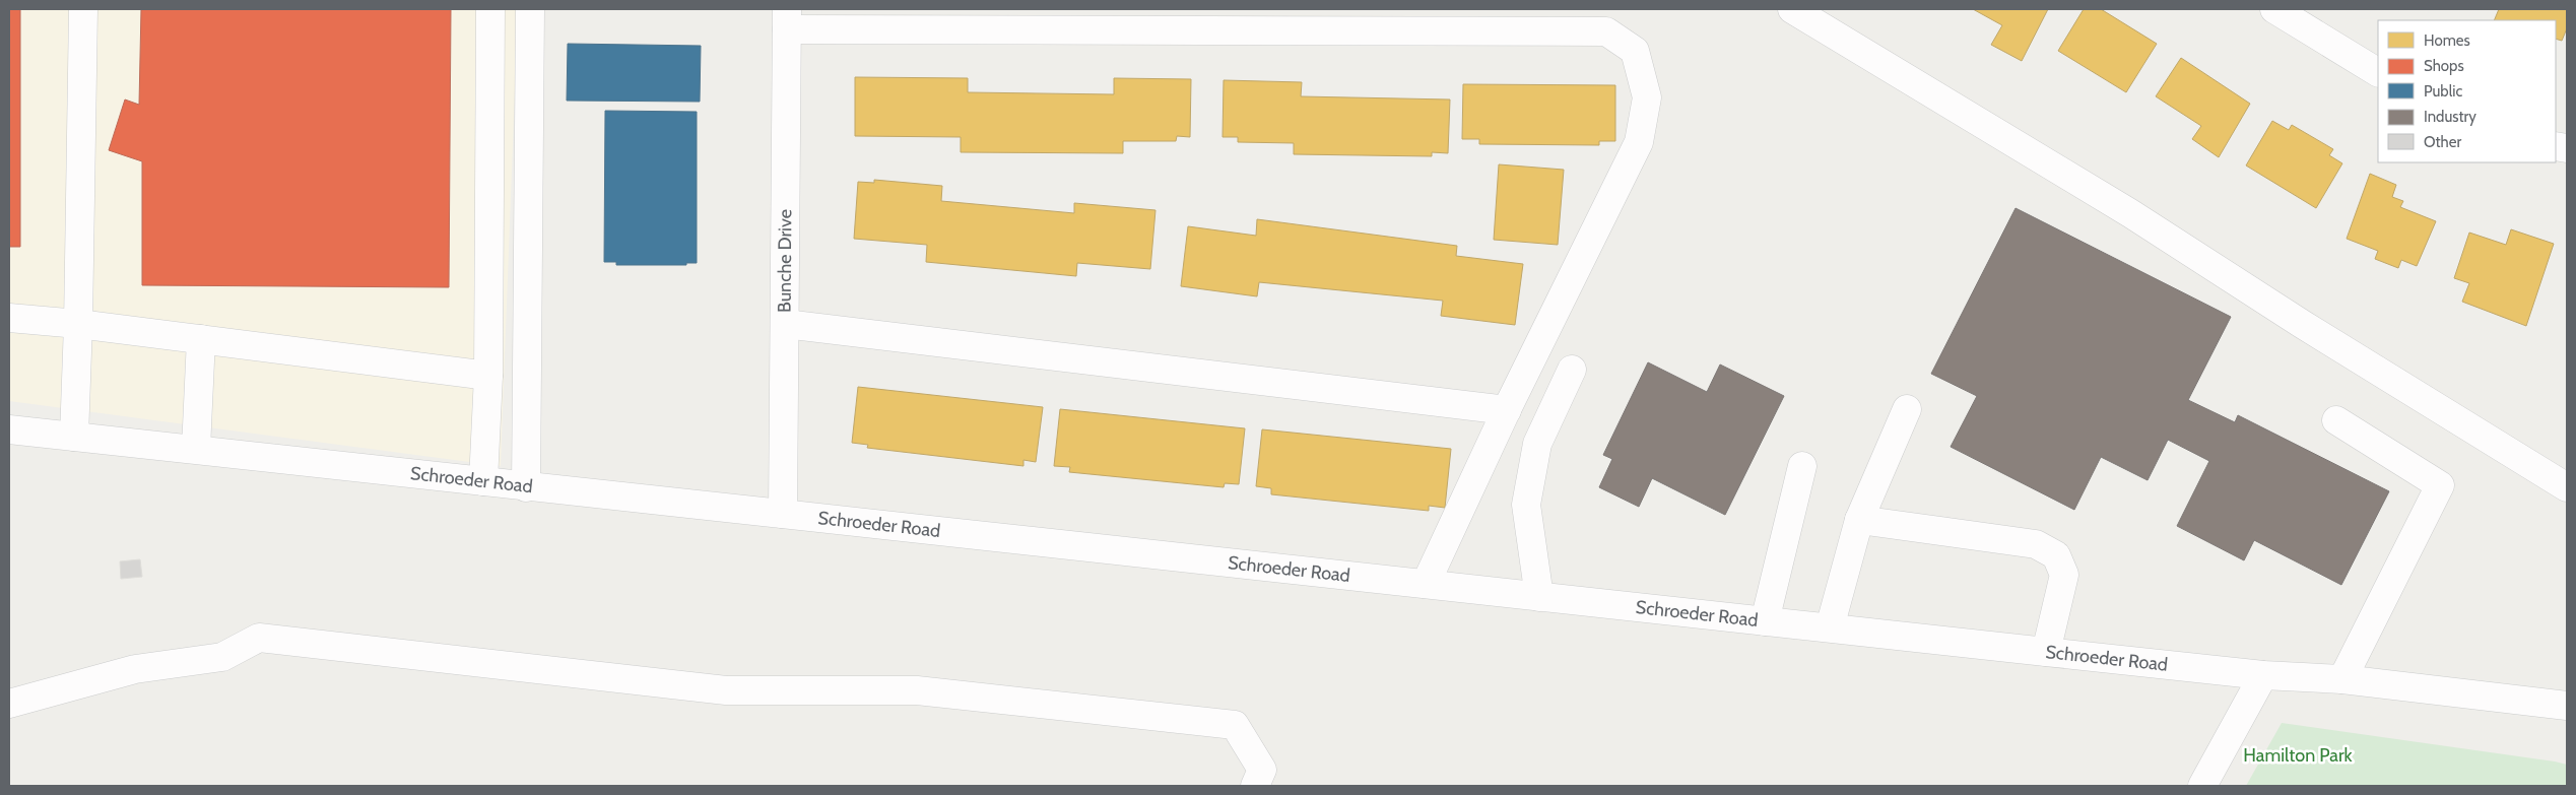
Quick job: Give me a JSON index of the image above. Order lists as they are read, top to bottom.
{
  "streets": {
    "street": ["Bunche Drive", "Schroeder Road"]
  },
  "crossings": [
    ["Bunche Drive", "Schroeder Road"]
  ],
  "parks": ["Hamilton Park"],
  "legend": [
    "Homes",
    "Shops",
    "Public",
    "Industry",
    "Other"
  ]
}
